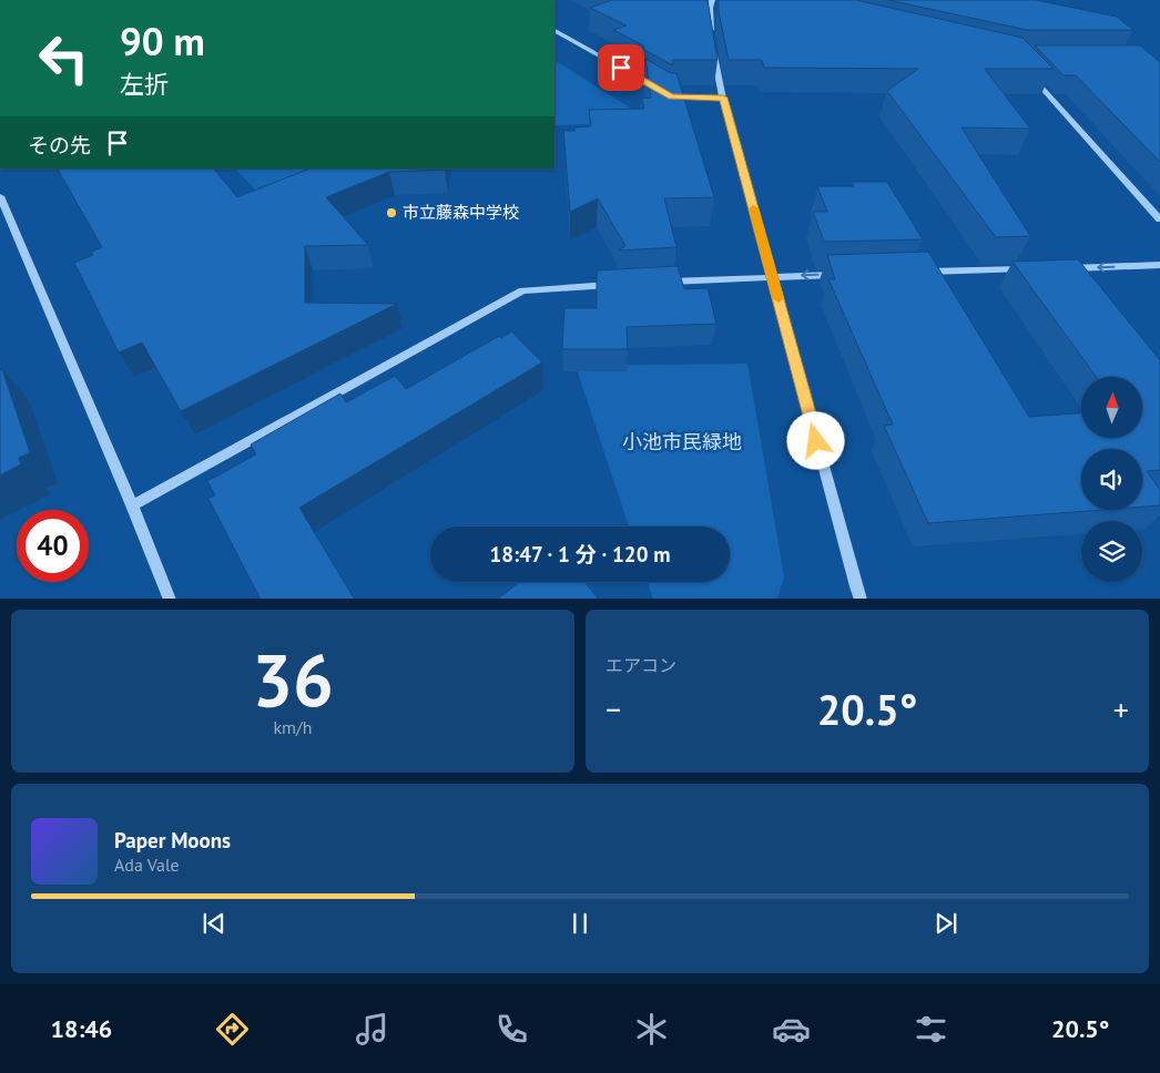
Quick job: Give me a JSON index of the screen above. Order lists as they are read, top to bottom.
{
  "parks": ["小池市民緑地"],
  "places": ["市立藤森中学校"],
  "north": "top",
  "page": {
    "turn": ["90 m", "左折"],
    "then": "その先",
    "limit": "40",
    "trip": "18:47 · 1 分 · 120 m",
    "tile": [
      ["36", "km/h"],
      "エアコン"
    ],
    "heat": ["−", "20.5°", "+"],
    "song": ["Paper Moons", "Ada Vale"],
    "tabs": ["18:46", "20.5°"]
  }
}
